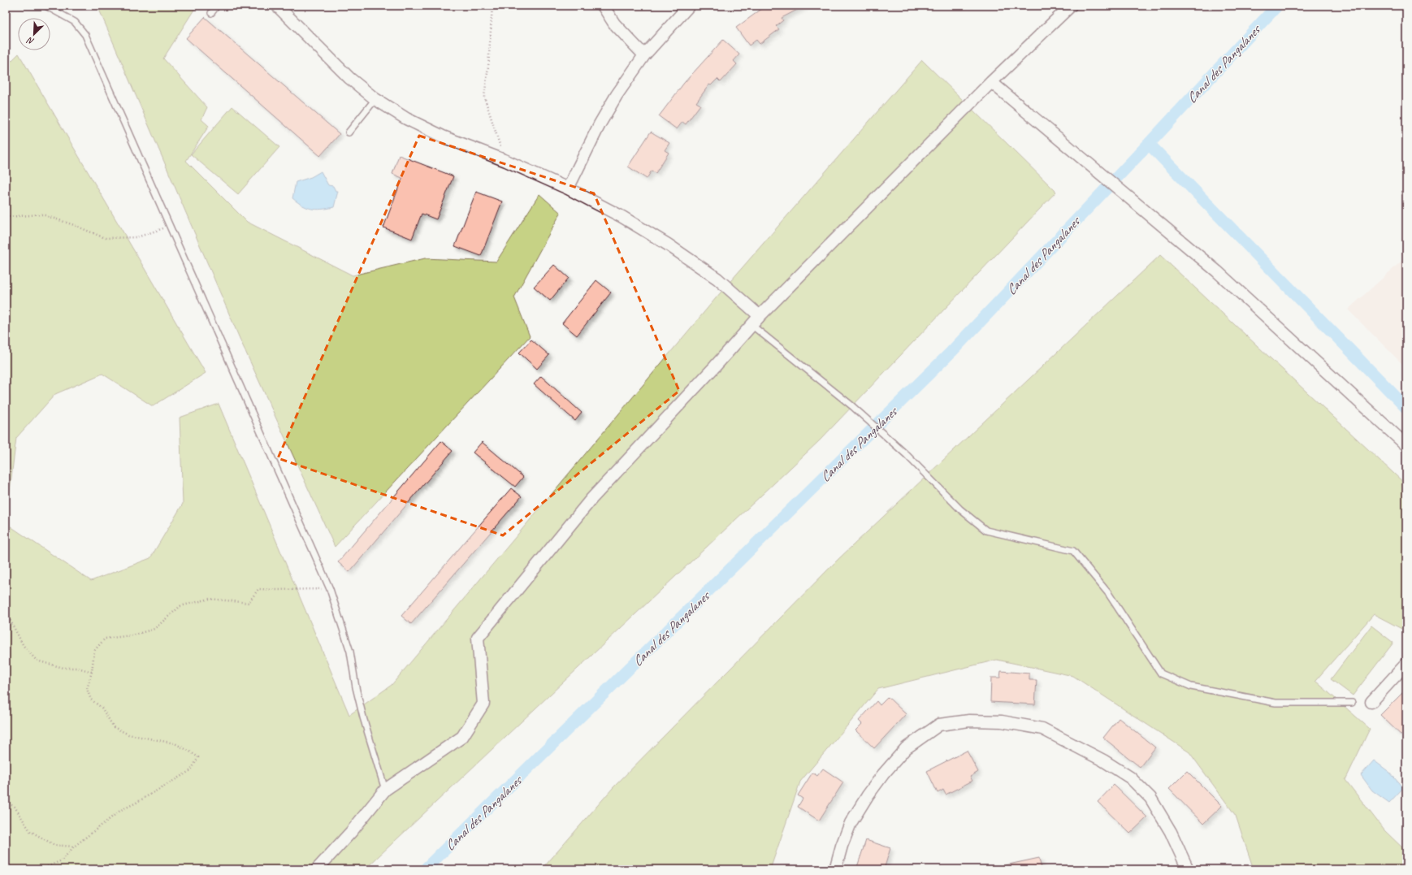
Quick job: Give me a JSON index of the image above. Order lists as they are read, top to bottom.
{
  "water": ["Canal des Pangalanes"],
  "north": "bottom left"
}
